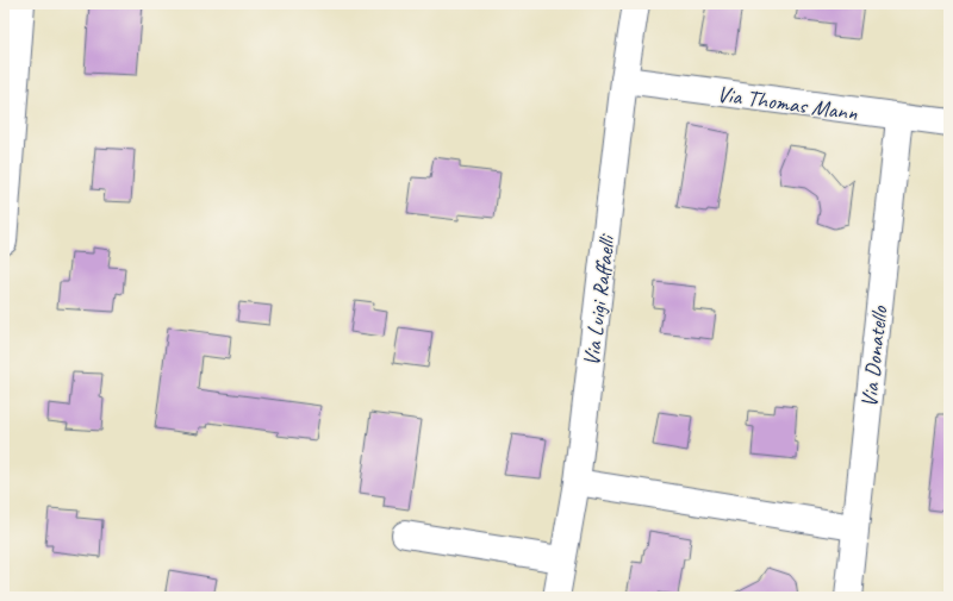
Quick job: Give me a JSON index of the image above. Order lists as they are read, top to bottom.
{
  "streets": {
    "street": ["Via Thomas Mann", "Via Luigi Raffaelli", "Via Donatello"]
  },
  "crossings": [
    ["Via Thomas Mann", "Via Luigi Raffaelli"],
    ["Via Thomas Mann", "Via Donatello"]
  ]
}
